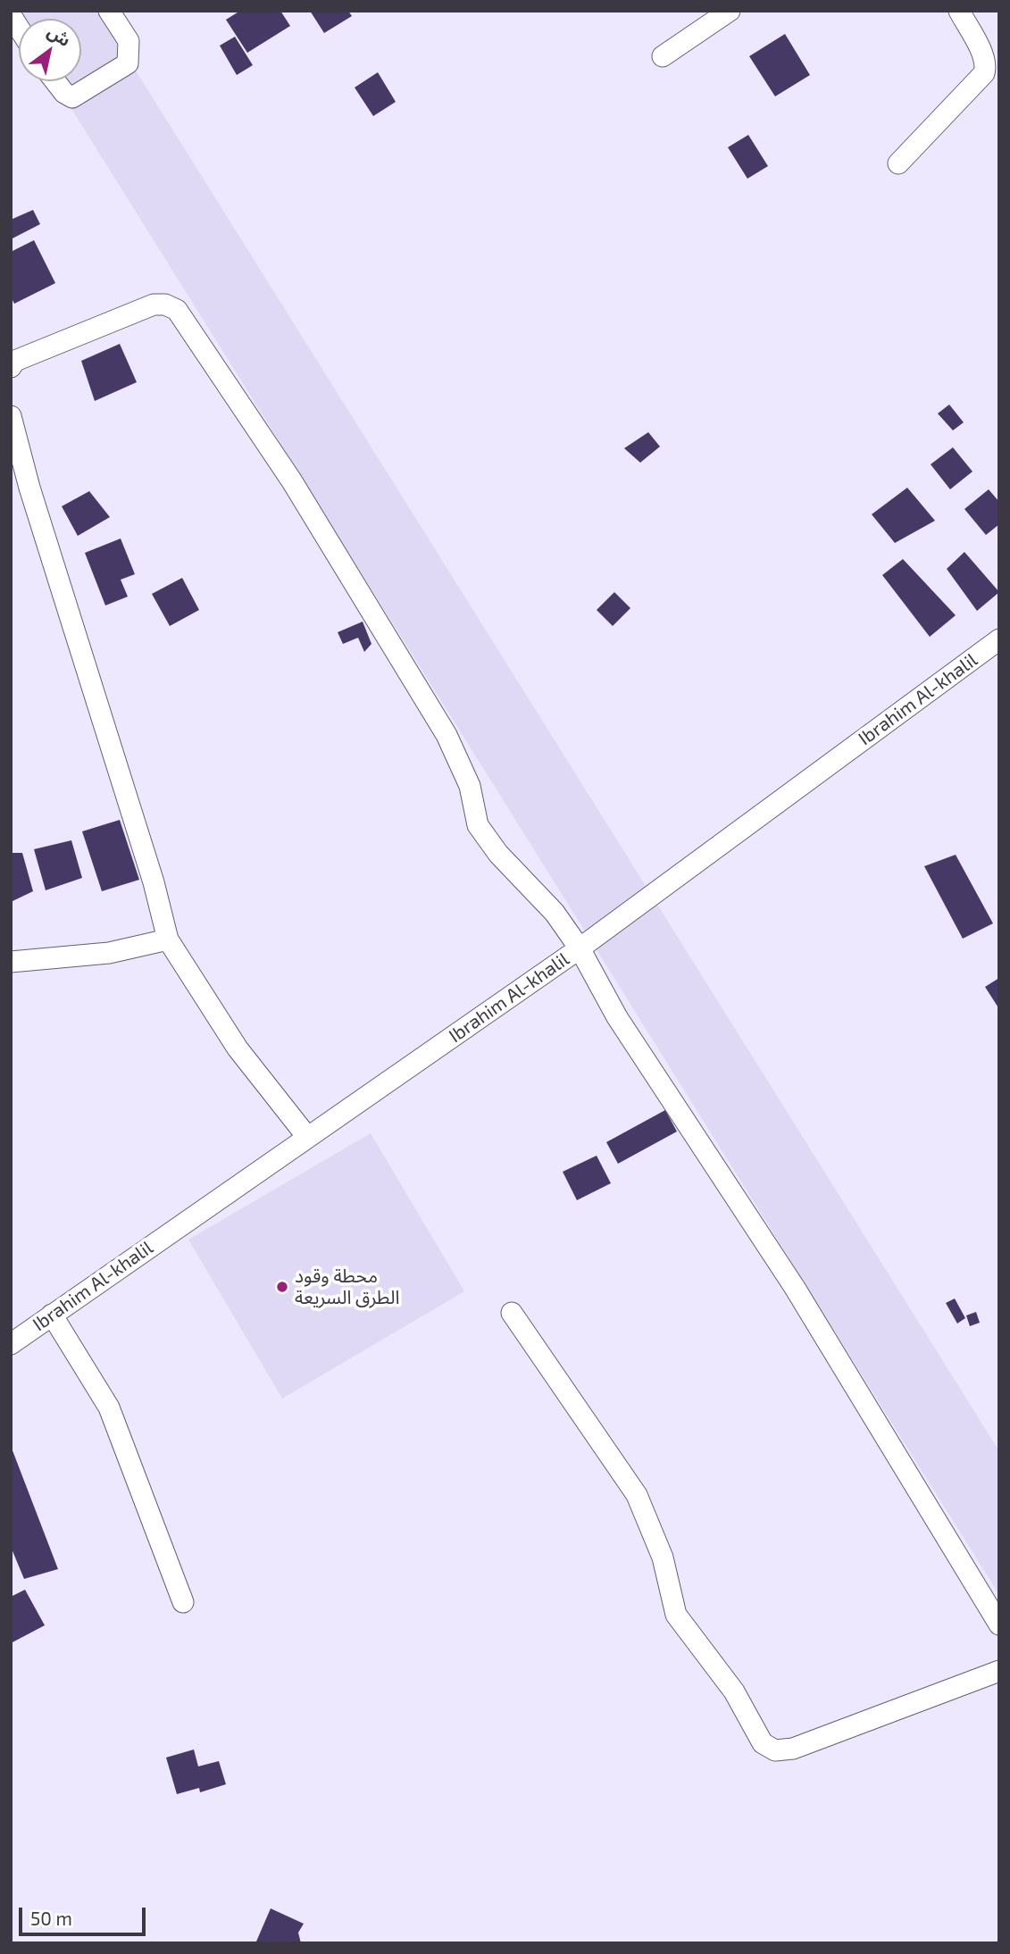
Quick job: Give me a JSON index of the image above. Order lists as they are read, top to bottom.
{
  "streets": {
    "street": ["Ibrahim Al-khalil"]
  },
  "places": ["محطة وقود الطرق السريعة"],
  "scale_bar": "50 m",
  "north": "top right"
}
